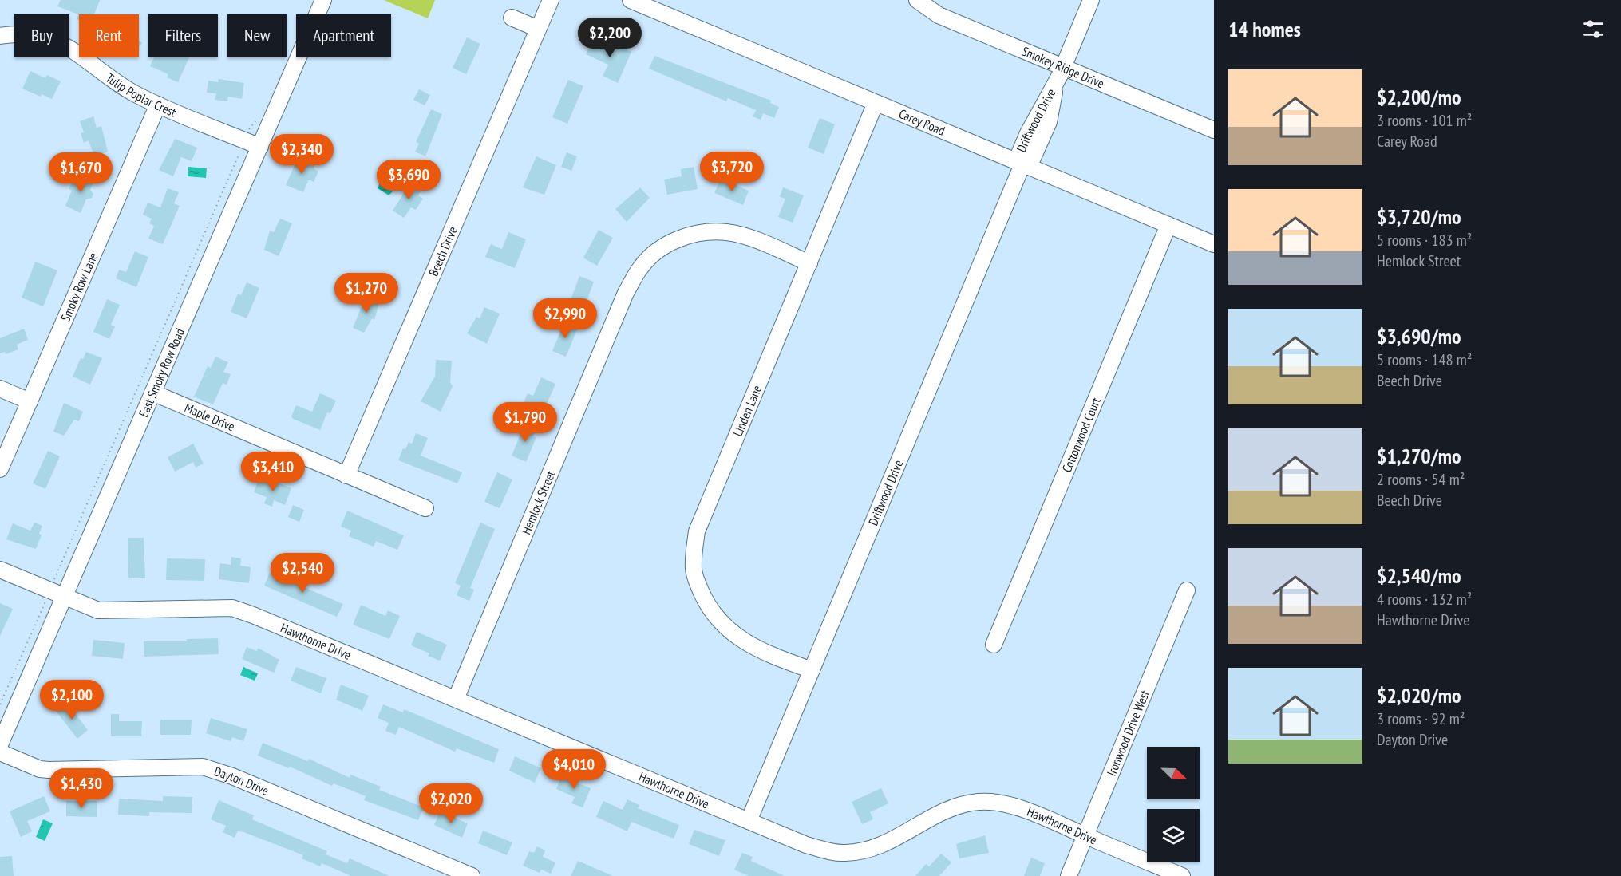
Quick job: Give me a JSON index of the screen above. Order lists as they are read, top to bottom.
{
  "streets": {
    "street": [
      "Smokey Ridge Drive",
      "Tulip Poplar Crest",
      "Driftwood Drive",
      "Carey Road",
      "Beech Drive",
      "Smoky Row Lane",
      "East Smoky Row Road",
      "Linden Lane",
      "Maple Drive",
      "Cottonwood Court",
      "Hemlock Street",
      "Hawthorne Drive",
      "Ironwood Drive West",
      "Dayton Drive"
    ]
  },
  "crossings": [
    ["Smokey Ridge Drive", "Driftwood Drive"],
    ["Tulip Poplar Crest", "Smoky Row Lane"],
    ["Tulip Poplar Crest", "East Smoky Row Road"],
    ["Driftwood Drive", "Carey Road"],
    ["Driftwood Drive", "Linden Lane"],
    ["Driftwood Drive", "Hawthorne Drive"],
    ["Carey Road", "Linden Lane"],
    ["Carey Road", "Cottonwood Court"],
    ["Beech Drive", "Maple Drive"],
    ["East Smoky Row Road", "Maple Drive"],
    ["East Smoky Row Road", "Hawthorne Drive"],
    ["Linden Lane", "Hemlock Street"],
    ["Hemlock Street", "Hawthorne Drive"],
    ["Hawthorne Drive", "Ironwood Drive West"]
  ],
  "north": "bottom right",
  "page": {
    "heading": "14 homes",
    "chip": [
      "Buy",
      "Rent",
      "Filters",
      "New",
      "Apartment"
    ],
    "price": [
      "$2,200",
      "$2,340",
      "$3,720",
      "$1,670",
      "$3,690",
      "$1,270",
      "$2,990",
      "$1,790",
      "$3,410",
      "$2,540",
      "$2,100",
      "$4,010",
      "$1,430",
      "$2,020"
    ],
    "list": [
      {
        "name": "$2,200/mo",
        "note": "3 rooms · 101 m² · Carey Road"
      },
      {
        "name": "$3,720/mo",
        "note": "5 rooms · 183 m² · Hemlock Street"
      },
      {
        "name": "$3,690/mo",
        "note": "5 rooms · 148 m² · Beech Drive"
      },
      {
        "name": "$1,270/mo",
        "note": "2 rooms · 54 m² · Beech Drive"
      },
      {
        "name": "$2,540/mo",
        "note": "4 rooms · 132 m² · Hawthorne Drive"
      },
      {
        "name": "$2,020/mo",
        "note": "3 rooms · 92 m² · Dayton Drive"
      }
    ]
  }
}
